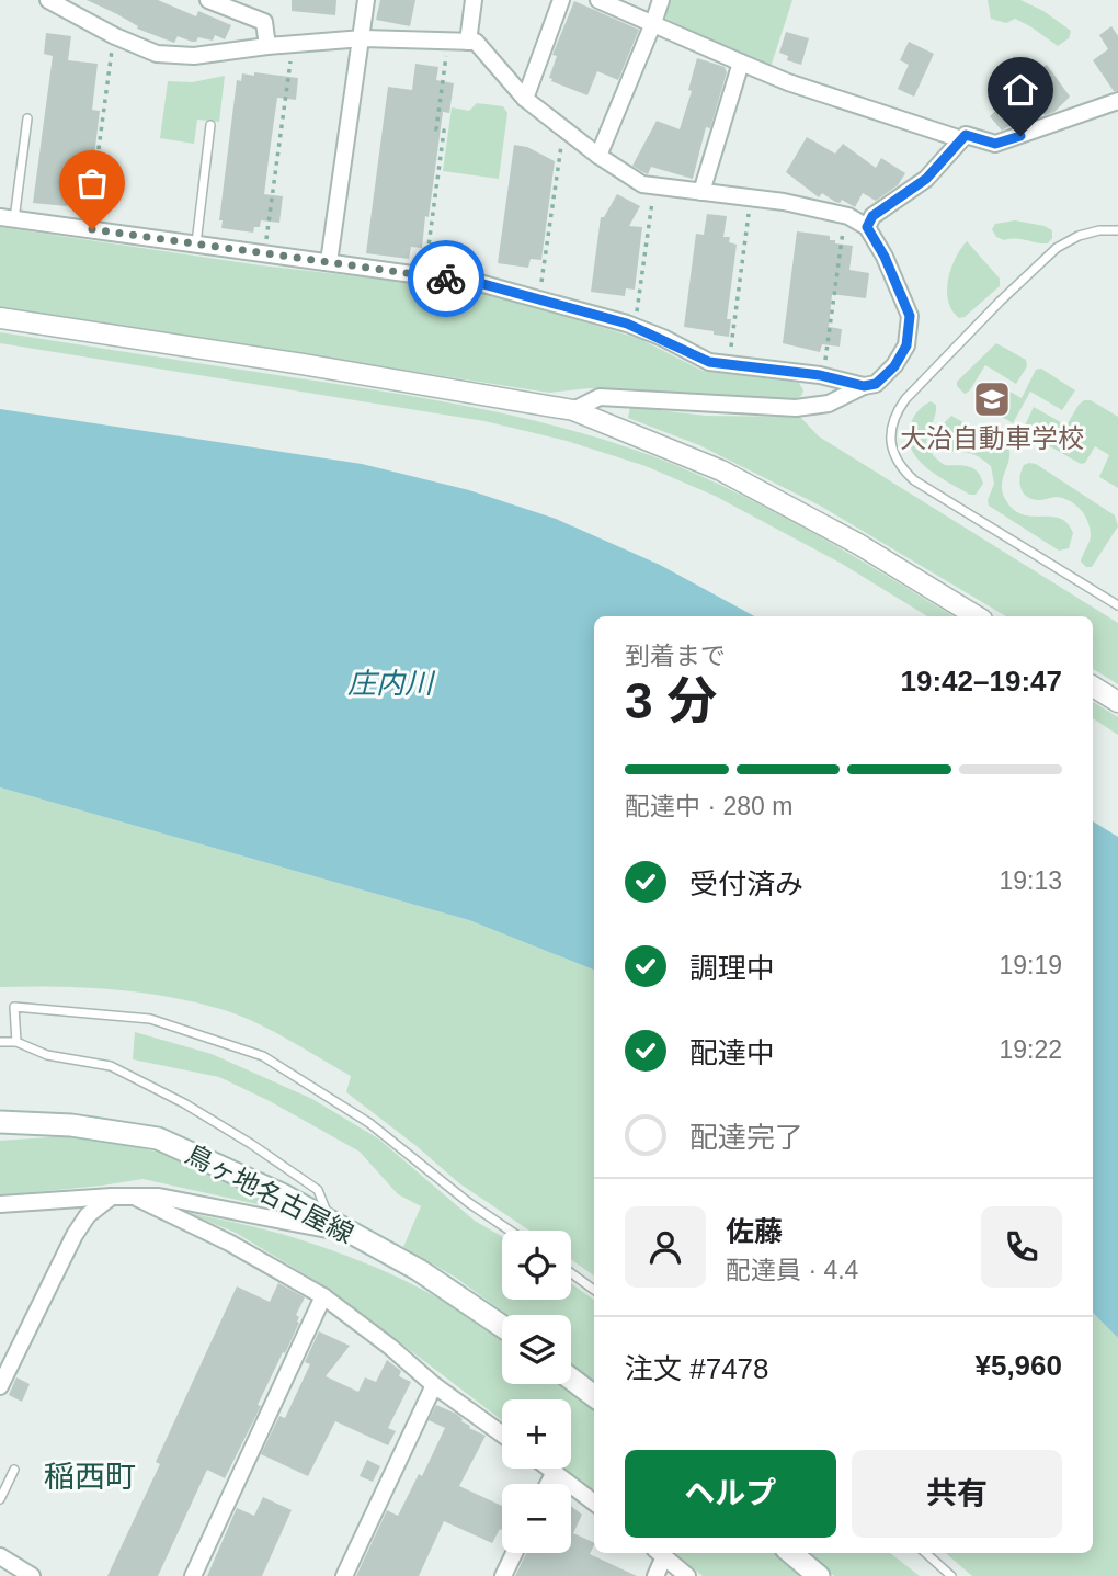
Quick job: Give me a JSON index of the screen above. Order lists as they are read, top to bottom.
{
  "streets": {
    "main road": ["鳥ヶ地名古屋線"]
  },
  "districts": ["稲西町"],
  "water": ["庄内川"],
  "places": {
    "school or university": ["大治自動車学校"]
  },
  "page": {
    "heading": ["3 分", "到着まで", "19:42–19:47"],
    "panel": [
      "佐藤",
      "配達員 · 4.4",
      "注文 #7478",
      "¥5,960"
    ],
    "bar": "配達中 · 280 m",
    "list": [
      ["受付済み", "19:13"],
      ["調理中", "19:19"],
      ["配達中", "19:22"],
      "配達完了"
    ],
    "map_buttons": ["+", "−"],
    "buttons": ["ヘルプ", "共有"]
  }
}
